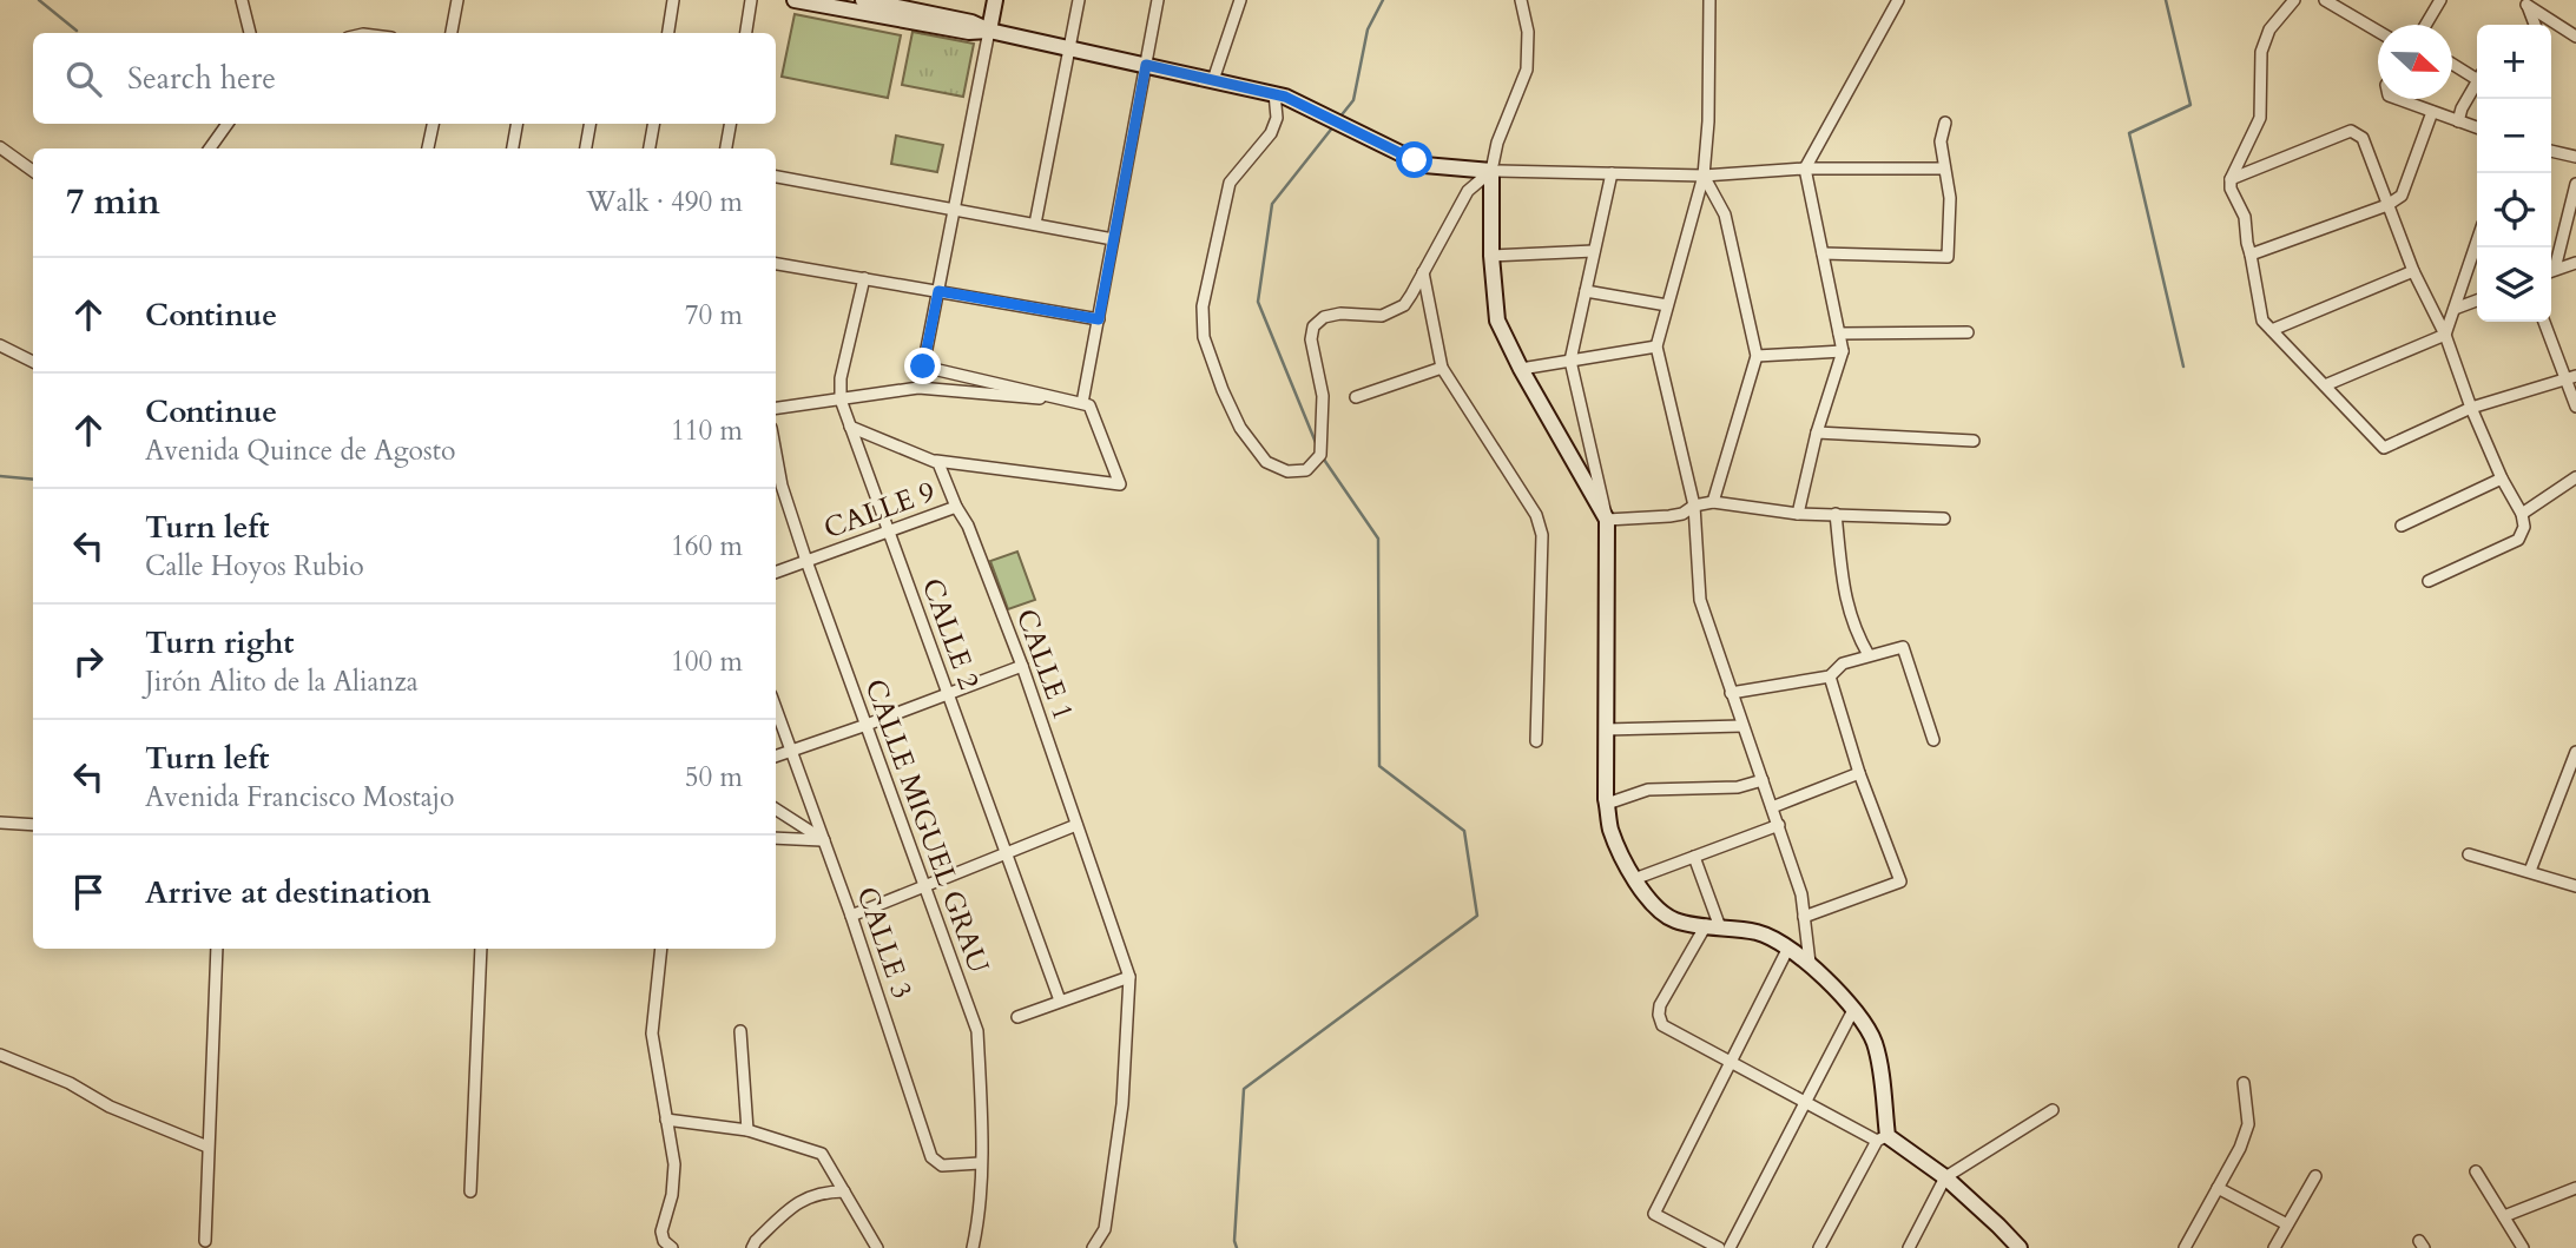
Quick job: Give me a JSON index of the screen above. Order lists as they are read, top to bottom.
{
  "streets": {
    "street": [
      "CALLE 9",
      "CALLE 2",
      "CALLE 1",
      "CALLE MIGUEL GRAU",
      "CALLE 3"
    ]
  },
  "crossings": [
    ["CALLE 9", "CALLE 2"],
    ["CALLE 9", "CALLE 1"],
    ["CALLE 9", "CALLE MIGUEL GRAU"],
    ["CALLE MIGUEL GRAU", "CALLE 3"]
  ],
  "north": "right",
  "page": {
    "map_buttons": ["+", "−"],
    "search": "Search here",
    "heading": ["7 min", "Walk · 490 m"],
    "list": [
      ["Continue", "70 m"],
      ["Continue", "Avenida Quince de Agosto", "110 m"],
      ["Turn left", "Calle Hoyos Rubio", "160 m"],
      ["Turn right", "Jirón Alito de la Alianza", "100 m"],
      ["Turn left", "Avenida Francisco Mostajo", "50 m"],
      "Arrive at destination"
    ]
  }
}
